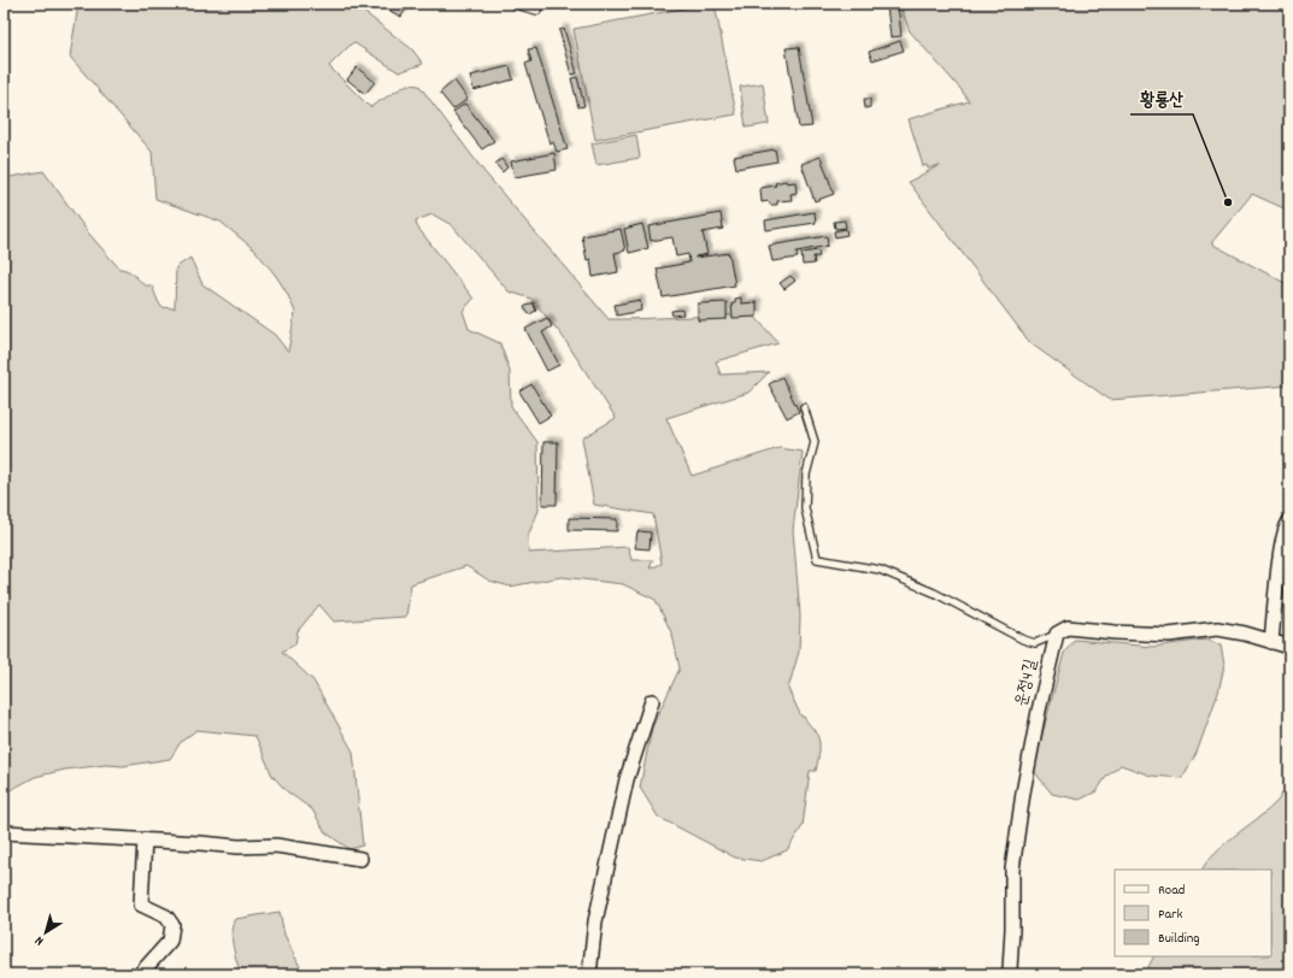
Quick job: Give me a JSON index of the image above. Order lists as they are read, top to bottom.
{
  "streets": {
    "street": ["운정4길"]
  },
  "places": ["황룡산"],
  "legend": ["Road", "Park", "Building"],
  "north": "bottom left"
}
